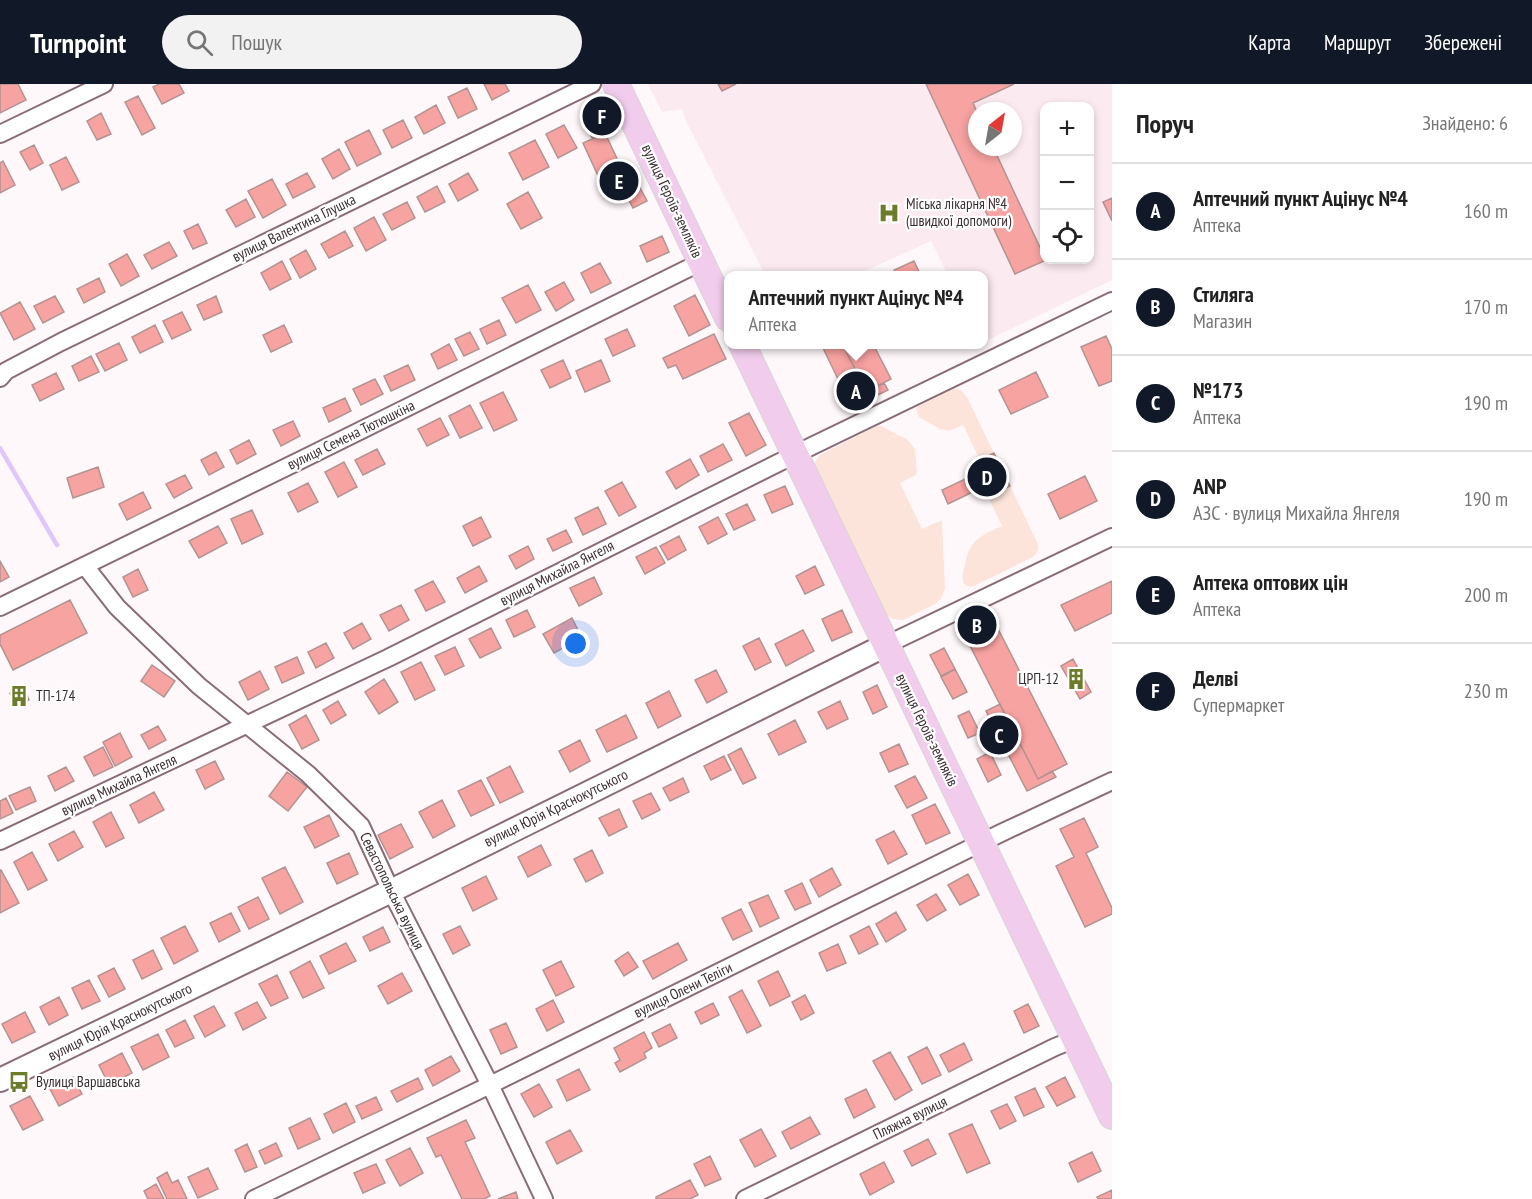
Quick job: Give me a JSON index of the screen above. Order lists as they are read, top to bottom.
{
  "streets": {
    "main road": ["вулиця Героїв-земляків"],
    "street": [
      "вулиця Валентина Глушка",
      "вулиця Семена Тютюшкіна",
      "вулиця Михайла Янгеля",
      "вулиця Юрія Краснокутського",
      "Севастопольська вулиця",
      "вулиця Олени Теліги",
      "Пляжна вулиця"
    ]
  },
  "crossings": [
    ["вулиця Героїв-земляків", "вулиця Семена Тютюшкіна"],
    ["вулиця Героїв-земляків", "вулиця Михайла Янгеля"],
    ["вулиця Героїв-земляків", "вулиця Юрія Краснокутського"],
    ["вулиця Героїв-земляків", "вулиця Олени Теліги"],
    ["вулиця Героїв-земляків", "Пляжна вулиця"],
    ["вулиця Семена Тютюшкіна", "Севастопольська вулиця"],
    ["вулиця Михайла Янгеля", "Севастопольська вулиця"],
    ["вулиця Юрія Краснокутського", "Севастопольська вулиця"],
    ["Севастопольська вулиця", "вулиця Олени Теліги"]
  ],
  "places": {
    "hospital": ["Міська лікарня №4 (швидкої допомоги)"],
    "building": ["ЦРП-12", "ТП-174"],
    "bus stop": ["Вулиця Варшавська"]
  },
  "north": "top right",
  "page": {
    "header": "Turnpoint",
    "search": "Пошук",
    "nav": ["Карта", "Маршрут", "Збережені"],
    "heading": ["Поруч", "Знайдено: 6"],
    "pins": [
      "F",
      "E",
      "A",
      "D",
      "B",
      "C"
    ],
    "map_buttons": ["+", "−"],
    "list": [
      {
        "mark": "A",
        "name": "Аптечний пункт Ацінус №4",
        "note": "Аптека",
        "value": "160 m"
      },
      {
        "mark": "B",
        "name": "Стиляга",
        "note": "Магазин",
        "value": "170 m"
      },
      {
        "mark": "C",
        "name": "№173",
        "note": "Аптека",
        "value": "190 m"
      },
      {
        "mark": "D",
        "name": "ANP",
        "note": "АЗС · вулиця Михайла Янгеля",
        "value": "190 m"
      },
      {
        "mark": "E",
        "name": "Аптека оптових цін",
        "note": "Аптека",
        "value": "200 m"
      },
      {
        "mark": "F",
        "name": "Делві",
        "note": "Супермаркет",
        "value": "230 m"
      }
    ],
    "popup": ["Аптечний пункт Ацінус №4", "Аптека"]
  }
}
